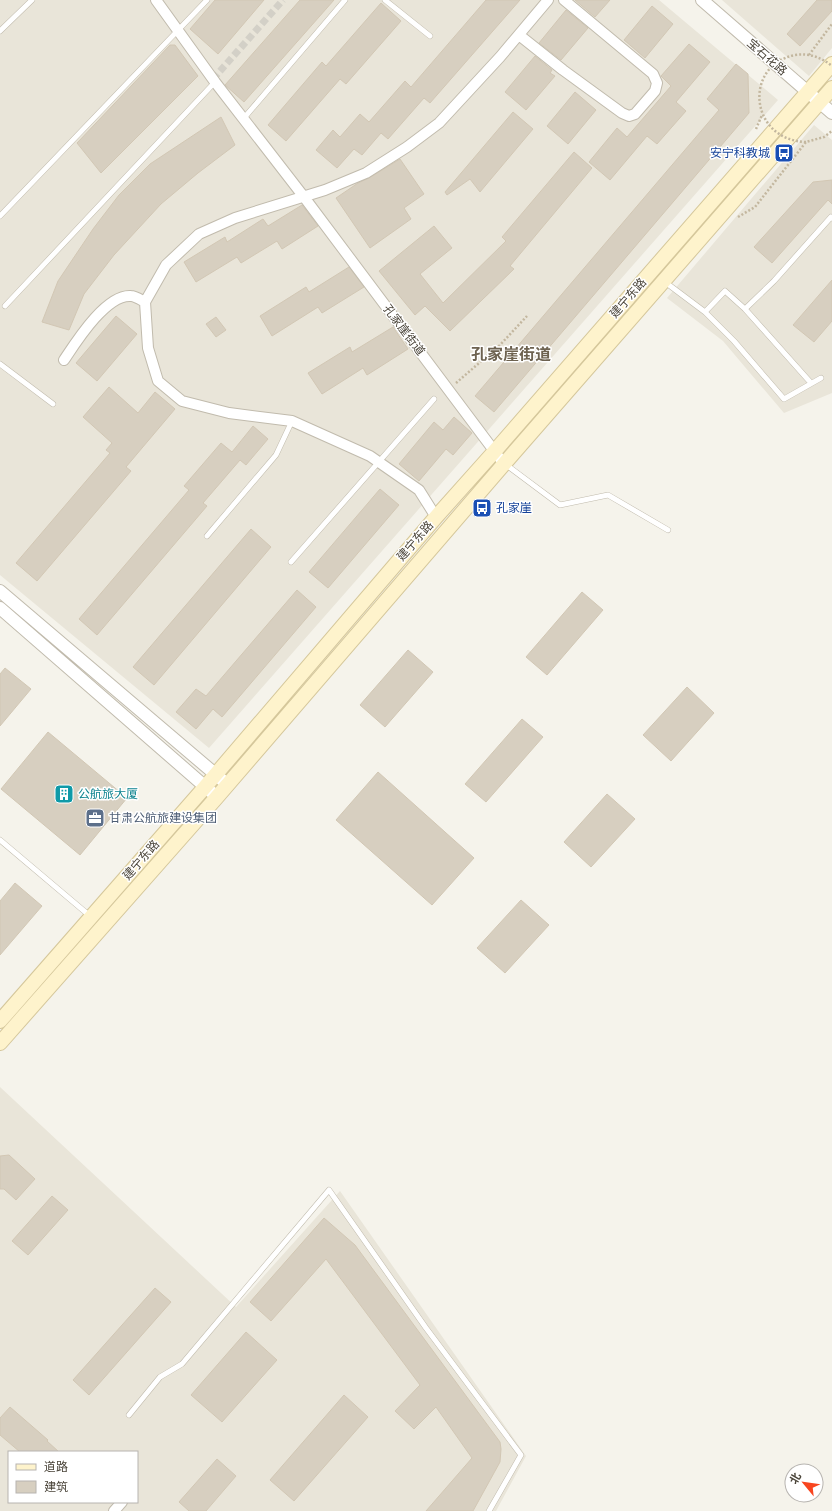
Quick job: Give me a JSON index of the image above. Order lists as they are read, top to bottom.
{
  "streets": {
    "main road": ["建宁东路"],
    "street": ["宝石花路", "孔家崖街道"]
  },
  "crossings": [
    ["宝石花路", "建宁东路"],
    ["建宁东路", "孔家崖街道"]
  ],
  "districts": ["孔家崖街道"],
  "places": {
    "bus stop": ["安宁科教城", "孔家崖"],
    "building": ["公航旅大厦"],
    "office": ["甘肃公航旅建设集团"]
  },
  "legend": ["道路", "建筑"],
  "north": "top left"
}
